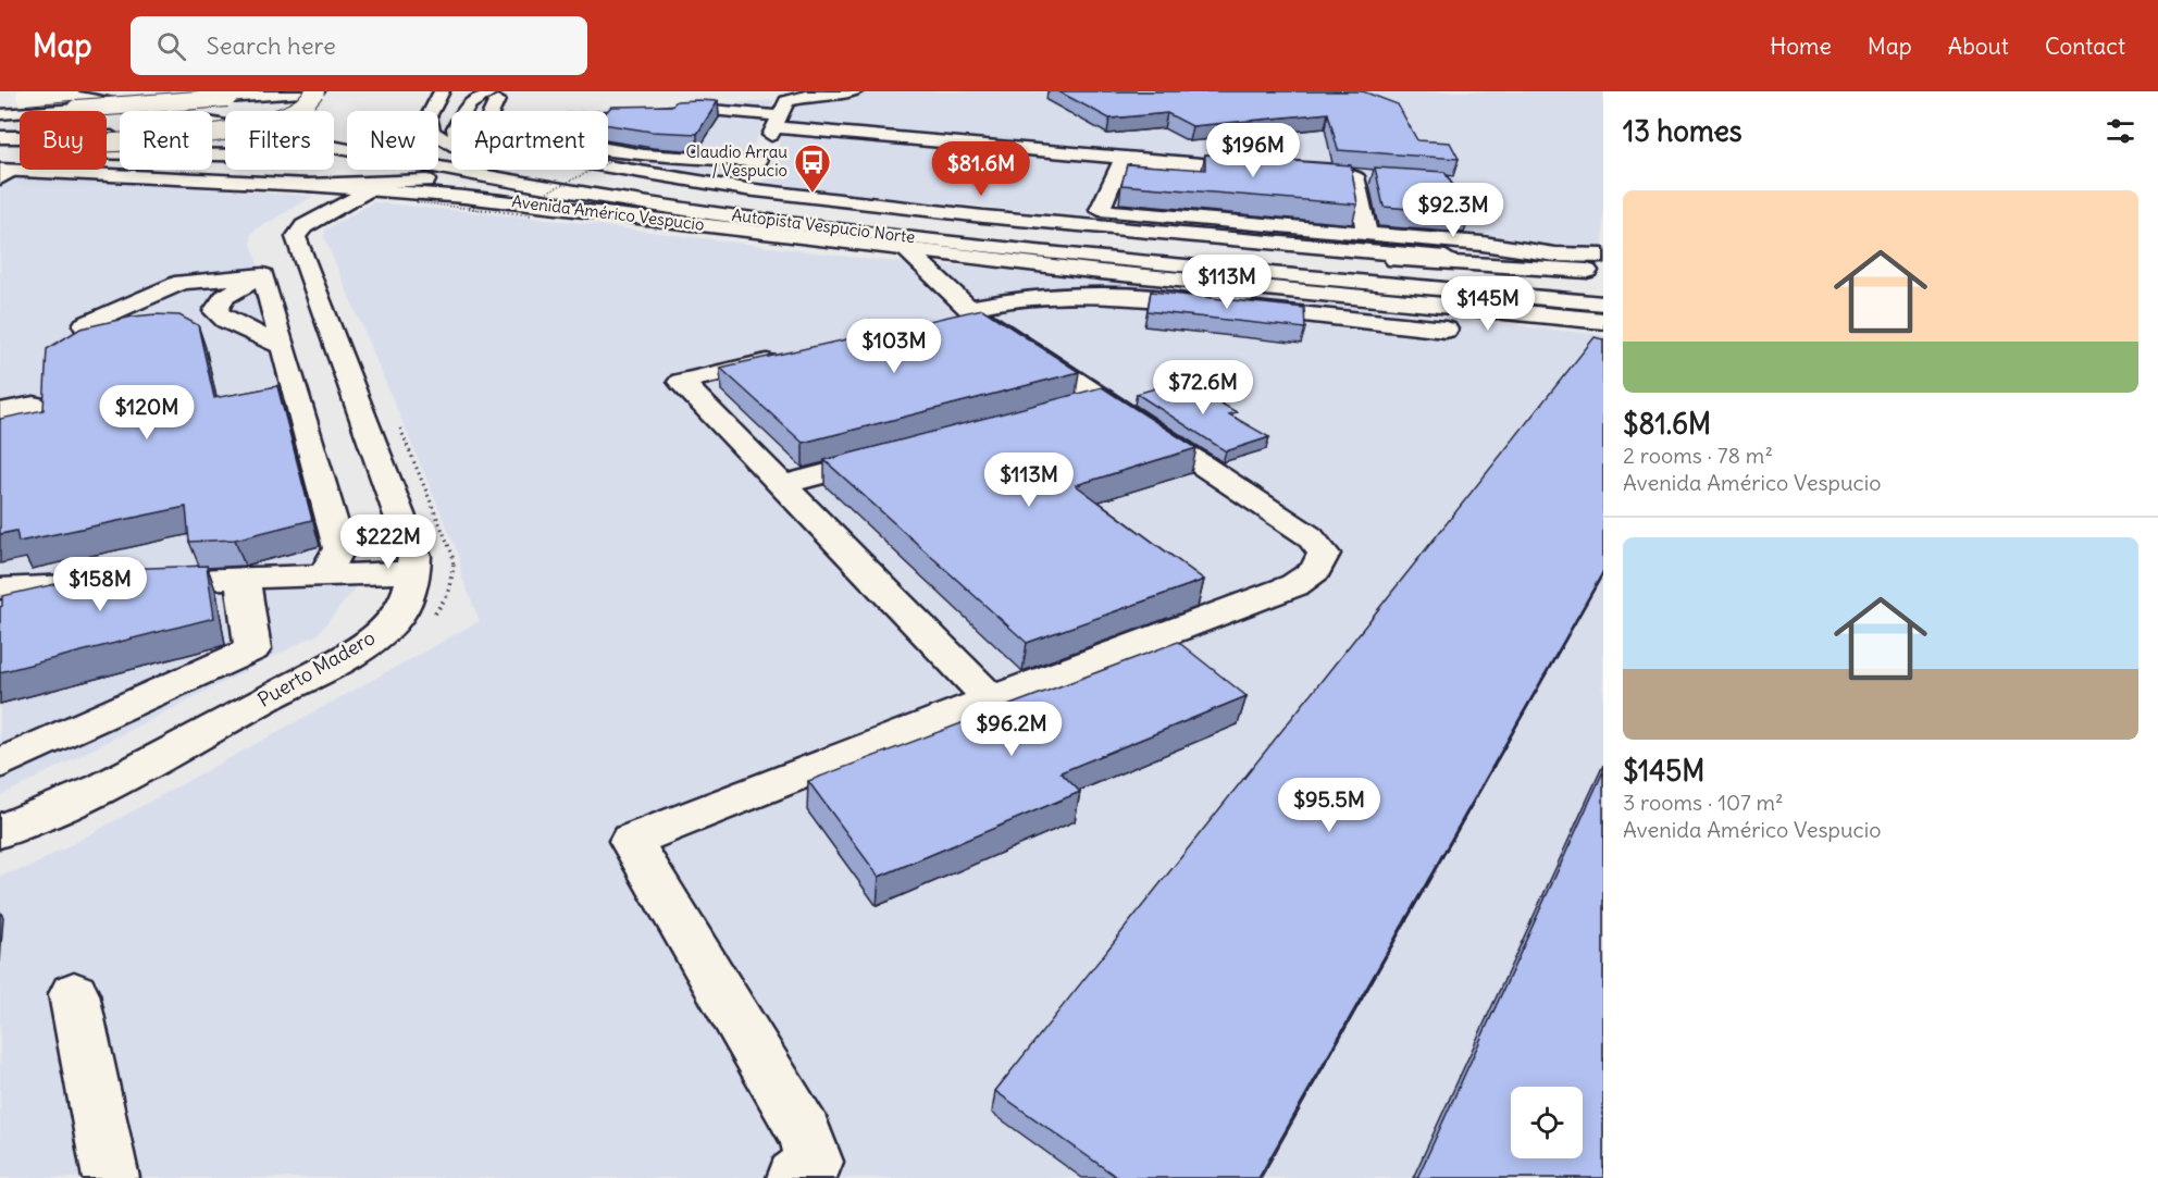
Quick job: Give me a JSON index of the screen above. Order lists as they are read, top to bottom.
{
  "streets": {
    "main road": ["Avenida Américo Vespucio", "Autopista Vespucio Norte", "Puerto Madero"]
  },
  "crossings": [
    ["Avenida Américo Vespucio", "Puerto Madero"]
  ],
  "places": {
    "bus stop": ["Claudio Arrau / Vespucio"]
  },
  "page": {
    "header": "Map",
    "search": "Search here",
    "nav": [
      "Home",
      "Map",
      "About",
      "Contact"
    ],
    "heading": "13 homes",
    "chip": [
      "Buy",
      "Rent",
      "Filters",
      "New",
      "Apartment"
    ],
    "price": [
      "$196M",
      "$81.6M",
      "$92.3M",
      "$113M",
      "$145M",
      "$103M",
      "$72.6M",
      "$120M",
      "$113M",
      "$222M",
      "$158M",
      "$96.2M",
      "$95.5M"
    ],
    "list": [
      {
        "name": "$81.6M",
        "note": "2 rooms · 78 m² · Avenida Américo Vespucio"
      },
      {
        "name": "$145M",
        "note": "3 rooms · 107 m² · Avenida Américo Vespucio"
      }
    ]
  }
}
